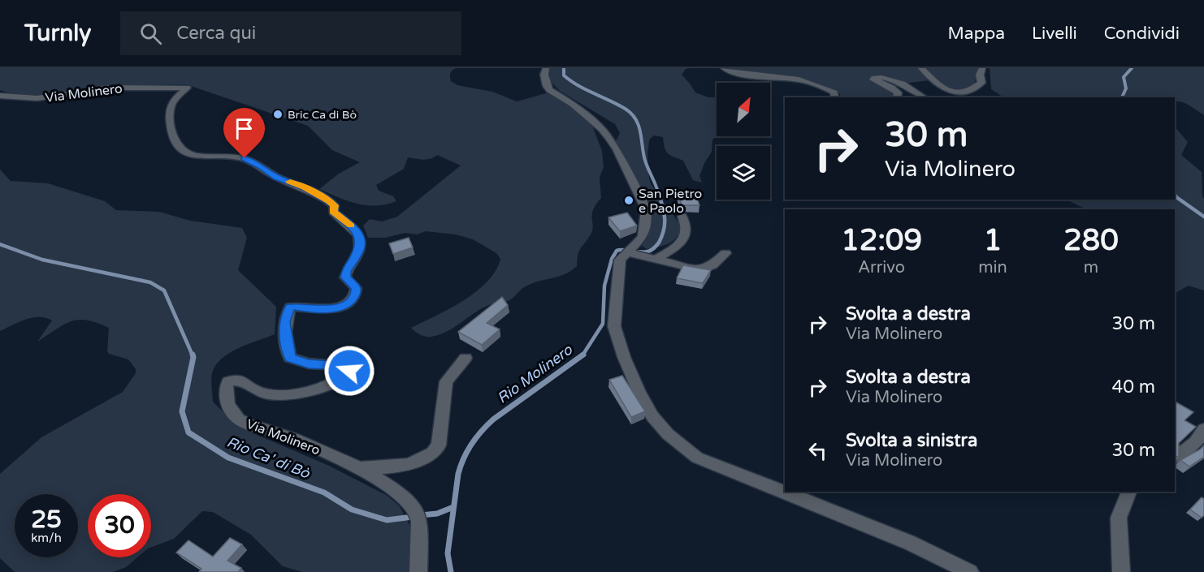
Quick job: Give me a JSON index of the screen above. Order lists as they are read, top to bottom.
{
  "streets": {
    "street": ["Via Molinero"]
  },
  "water": ["Rio Molinero", "Rio Ca' di Bò"],
  "places": ["Bric Ca di Bò", "San Pietro e Paolo"],
  "north": "top right",
  "page": {
    "header": "Turnly",
    "search": "Cerca qui",
    "nav": ["Mappa", "Livelli", "Condividi"],
    "turn": ["30 m", "Via Molinero"],
    "eta": [
      "12:09",
      "Arrivo",
      "1",
      "min",
      "280",
      "m"
    ],
    "list": [
      {
        "name": "Svolta a destra",
        "note": "Via Molinero",
        "value": "30 m"
      },
      {
        "name": "Svolta a destra",
        "note": "Via Molinero",
        "value": "40 m"
      },
      {
        "name": "Svolta a sinistra",
        "note": "Via Molinero",
        "value": "30 m"
      }
    ],
    "speed": "25 km/h",
    "limit": "30"
  }
}
